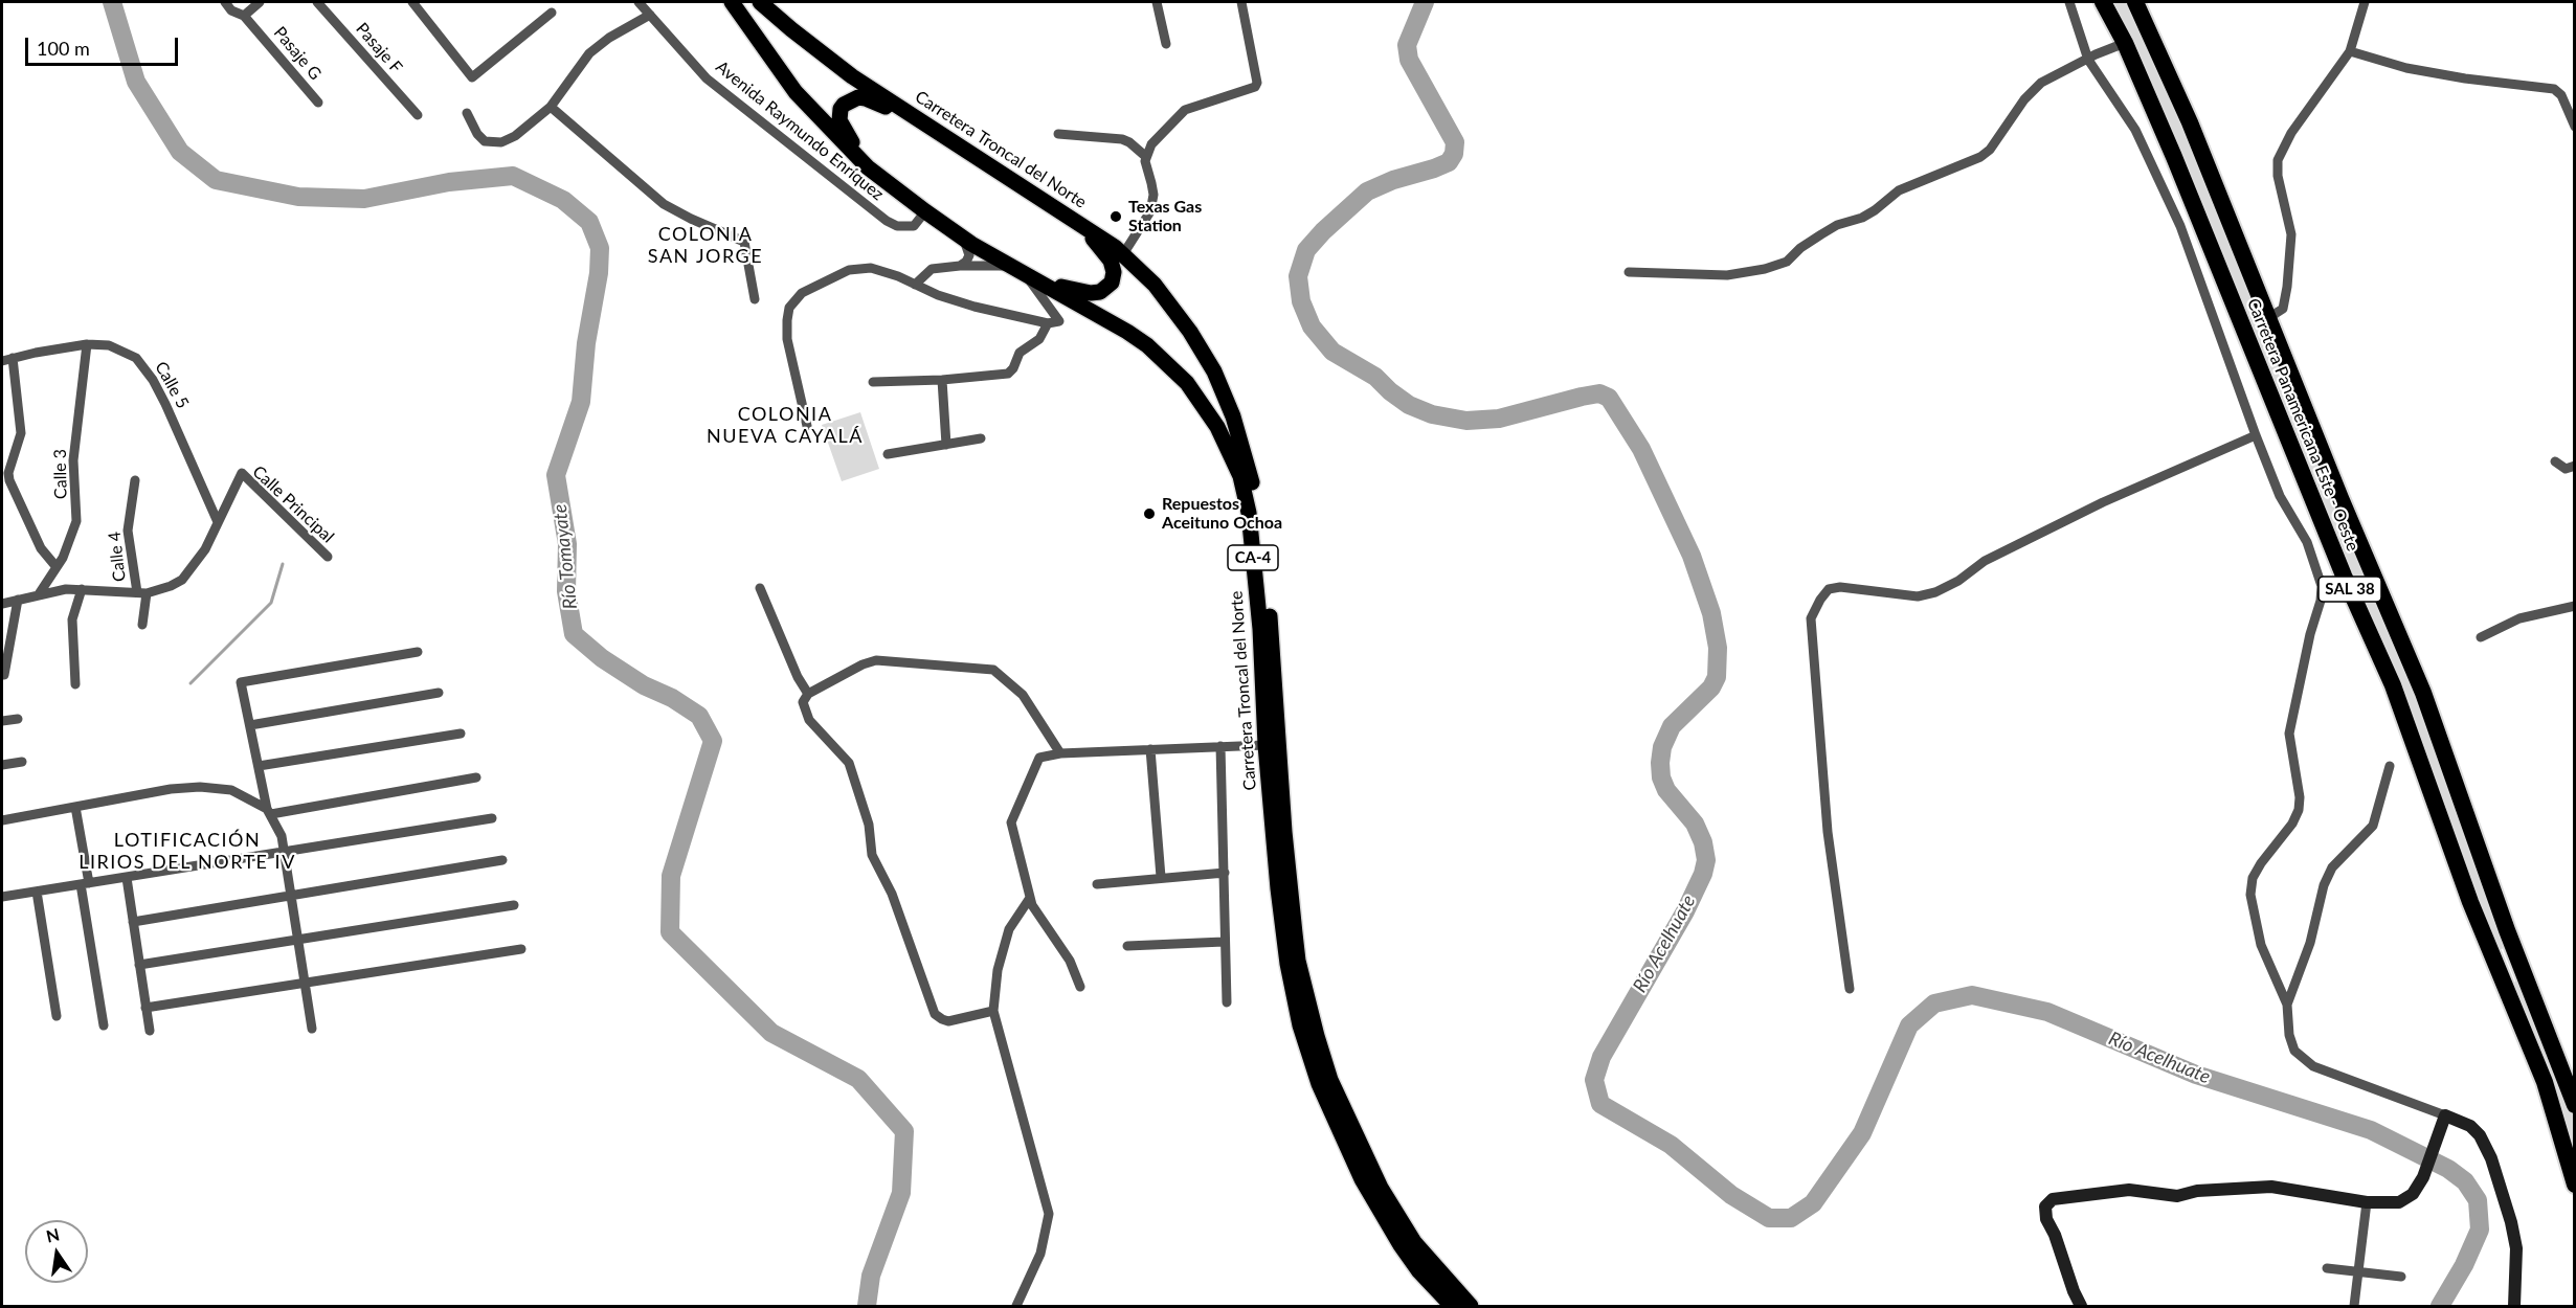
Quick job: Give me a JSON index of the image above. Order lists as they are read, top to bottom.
{
  "streets": {
    "highway": ["Carretera Panamericana Este - Oeste", "SAL 38"],
    "main road": ["Carretera Troncal del Norte", "CA-4"],
    "street": [
      "Pasaje F",
      "Pasaje G",
      "Avenida Raymundo Enríquez",
      "Calle 5",
      "Calle 3",
      "Calle Principal",
      "Calle 4"
    ]
  },
  "crossings": [
    ["Avenida Raymundo Enríquez", "Carretera Troncal del Norte"],
    ["Calle 5", "Calle 3"],
    ["Calle 5", "Calle Principal"],
    ["Calle 3", "Calle Principal"],
    ["Calle Principal", "Calle 4"]
  ],
  "districts": ["COLONIA SAN JORGE", "COLONIA NUEVA CAYALÁ", "LOTIFICACIÓN LIRIOS DEL NORTE IV"],
  "water": ["Río Tomayate", "Río Acelhuate"],
  "places": ["Texas Gas Station", "Repuestos Aceituno Ochoa"],
  "scale_bar": "100 m",
  "north": "top"
}
